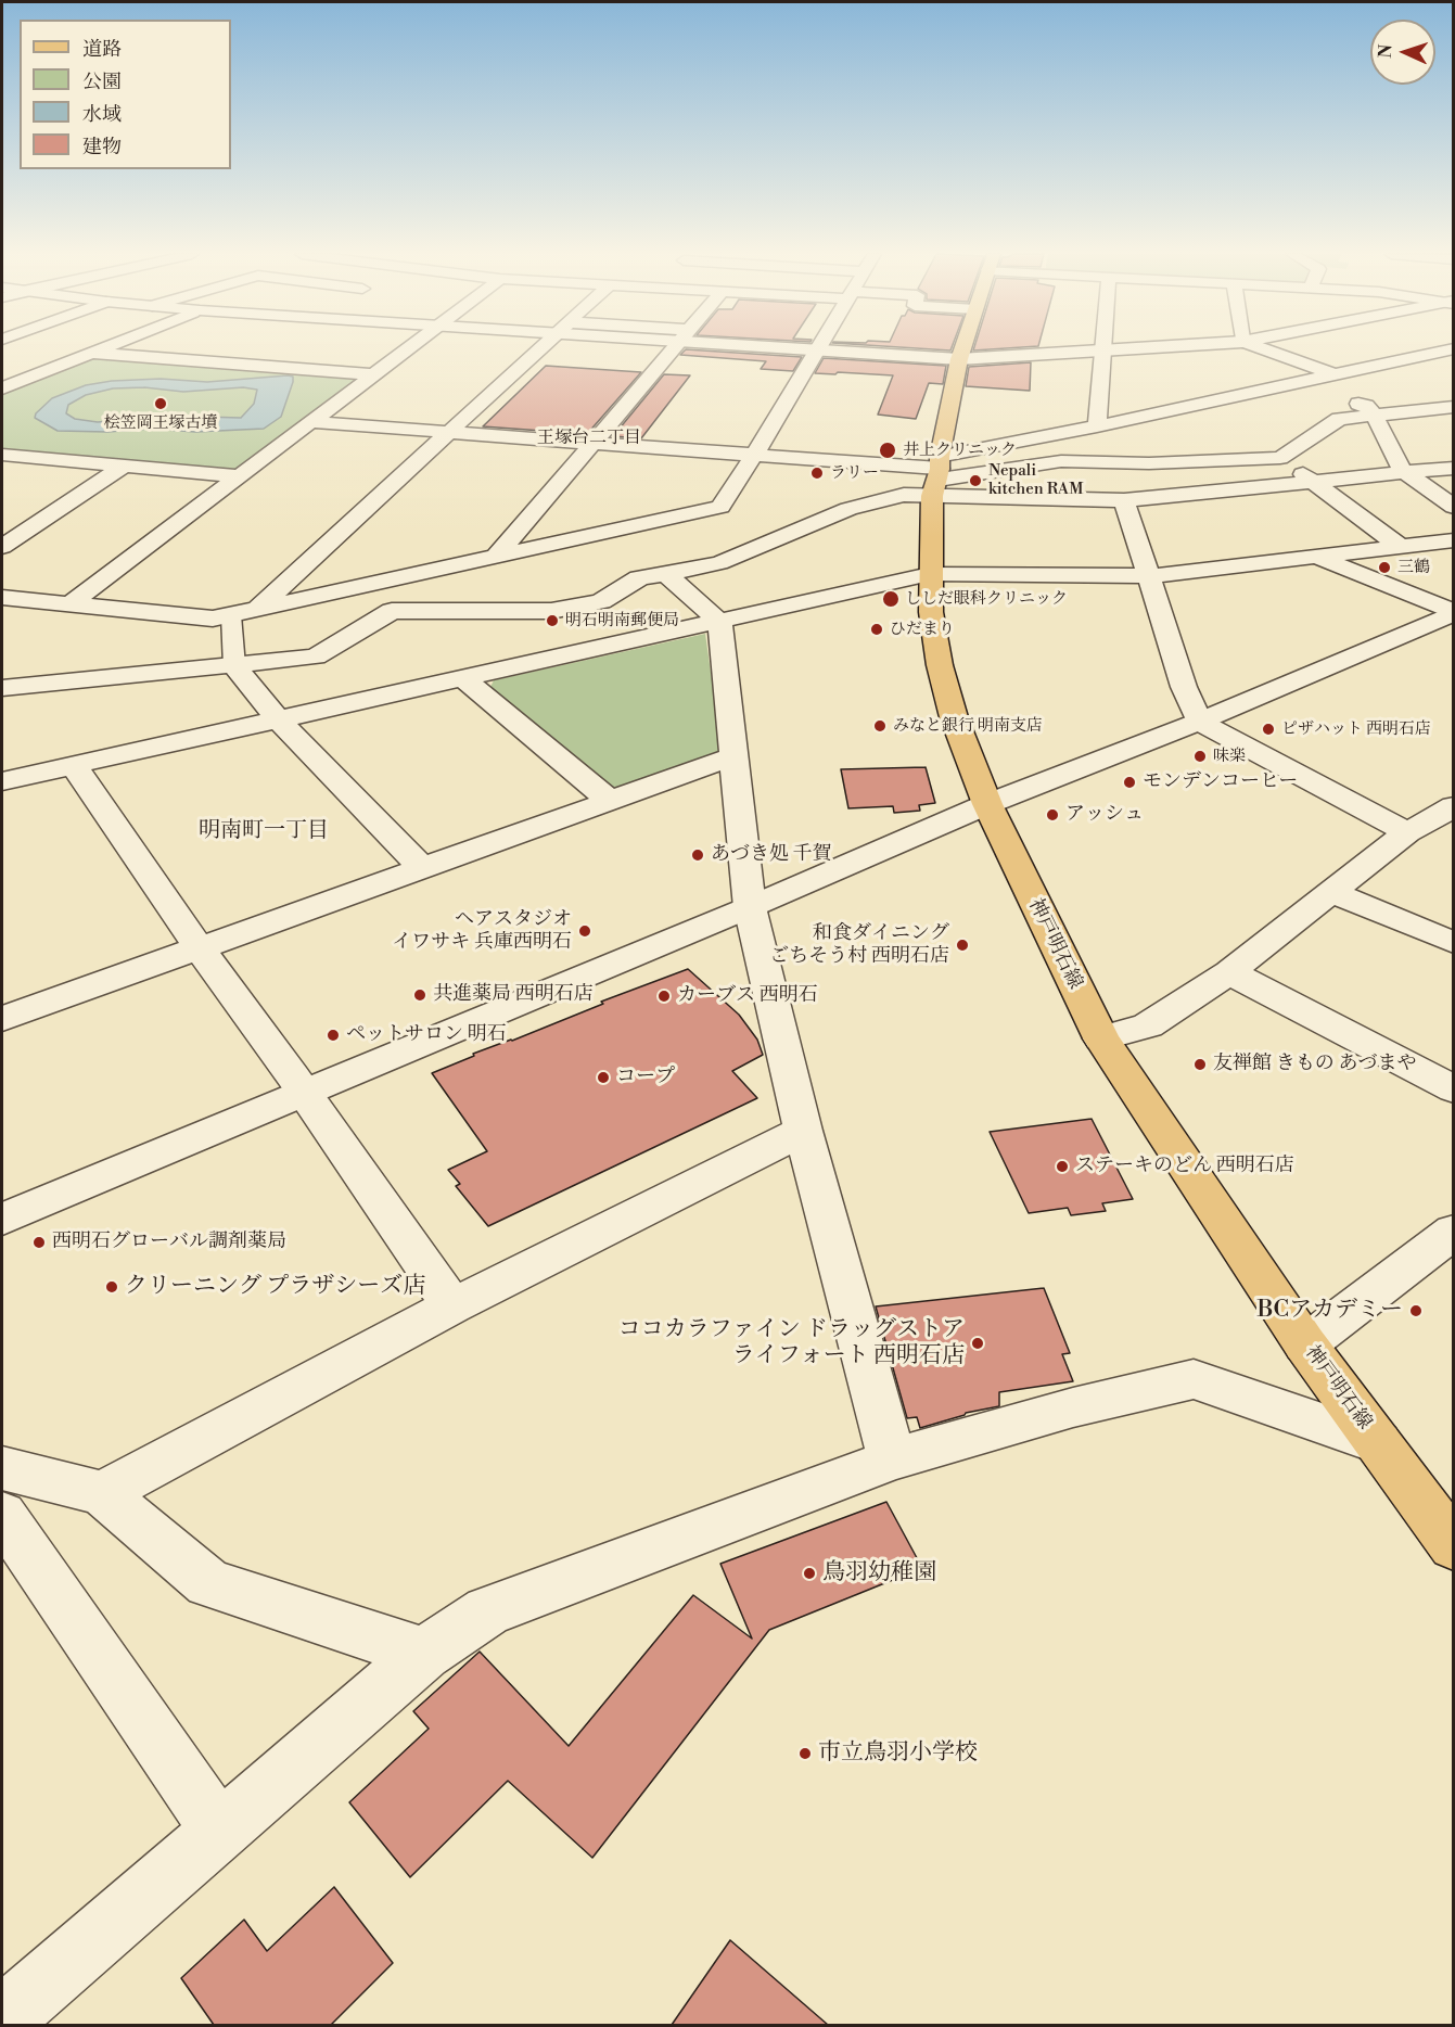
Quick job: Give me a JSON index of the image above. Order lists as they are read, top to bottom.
{
  "streets": {
    "main road": ["神戸明石線"]
  },
  "districts": ["王塚台二丁目", "明南町一丁目"],
  "places": [
    "桧笠岡王塚古墳",
    "井上クリニック",
    "ラリー",
    "Nepali kitchen RAM",
    "三鶴",
    "ししだ眼科クリニック",
    "明石明南郵便局",
    "ひだまり",
    "みなと銀行 明南支店",
    "ピザハット 西明石店",
    "味楽",
    "モンデンコーヒー",
    "アッシュ",
    "あづき処 千賀",
    "ヘアスタジオ イワサキ 兵庫西明石",
    "和食ダイニング ごちそう村 西明石店",
    "共進薬局 西明石店",
    "カーブス 西明石",
    "ペットサロン 明石",
    "友禅館 きもの あづまや",
    "コープ",
    "ステーキのどん 西明石店",
    "西明石グローバル調剤薬局",
    "クリーニング プラザシーズ店",
    "BCアカデミー",
    "ココカラファイン ドラッグストア ライフォート 西明石店",
    "鳥羽幼稚園",
    "市立鳥羽小学校"
  ],
  "legend": [
    "道路",
    "公園",
    "水域",
    "建物"
  ],
  "north": "left"
}
